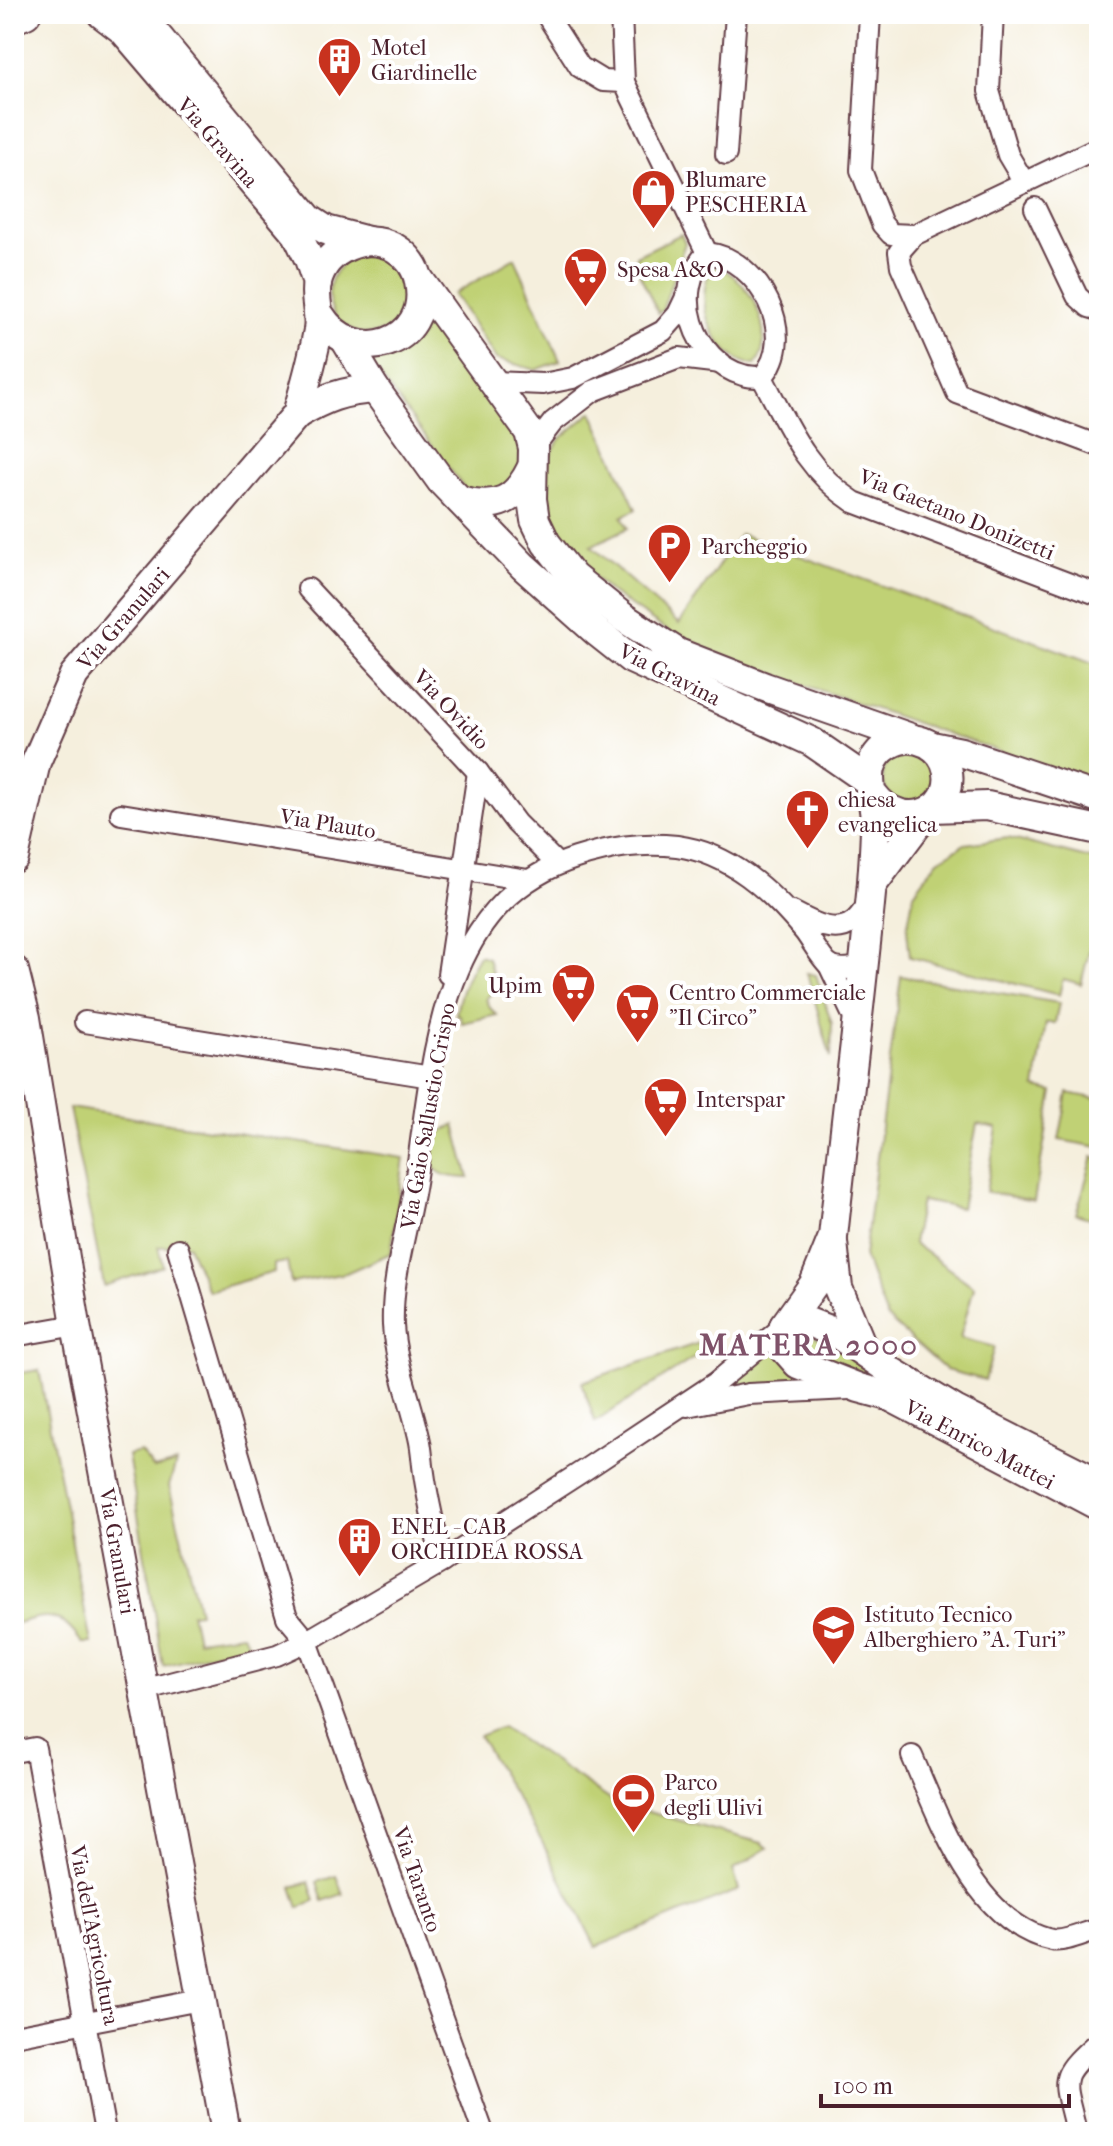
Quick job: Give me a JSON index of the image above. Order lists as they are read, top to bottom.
{
  "streets": {
    "street": [
      "Via Gravina",
      "Via Gaetano Donizetti",
      "Via Granulari",
      "Via Ovidio",
      "Via Plauto",
      "Via Gaio Sallustio Crispo",
      "Via Enrico Mattei",
      "Via Taranto",
      "Via dell'Agricoltura"
    ]
  },
  "crossings": [
    ["Via Ovidio", "Via Gaio Sallustio Crispo"],
    ["Via Plauto", "Via Gaio Sallustio Crispo"]
  ],
  "districts": ["MATERA 2000"],
  "places": {
    "building": ["Motel Giardinelle", "ENEL - CAB ORCHIDEA ROSSA"],
    "shop": ["Blumare PESCHERIA"],
    "supermarket": [
      "Spesa A&O",
      "Upim",
      "Centro Commerciale \"Il Circo\"",
      "Interspar"
    ],
    "parking": ["Parcheggio"],
    "church": ["chiesa evangelica"],
    "school or university": ["Istituto Tecnico Alberghiero \"A. Turi\""],
    "sports": ["Parco degli Ulivi"]
  },
  "scale_bar": "100 m"
}
